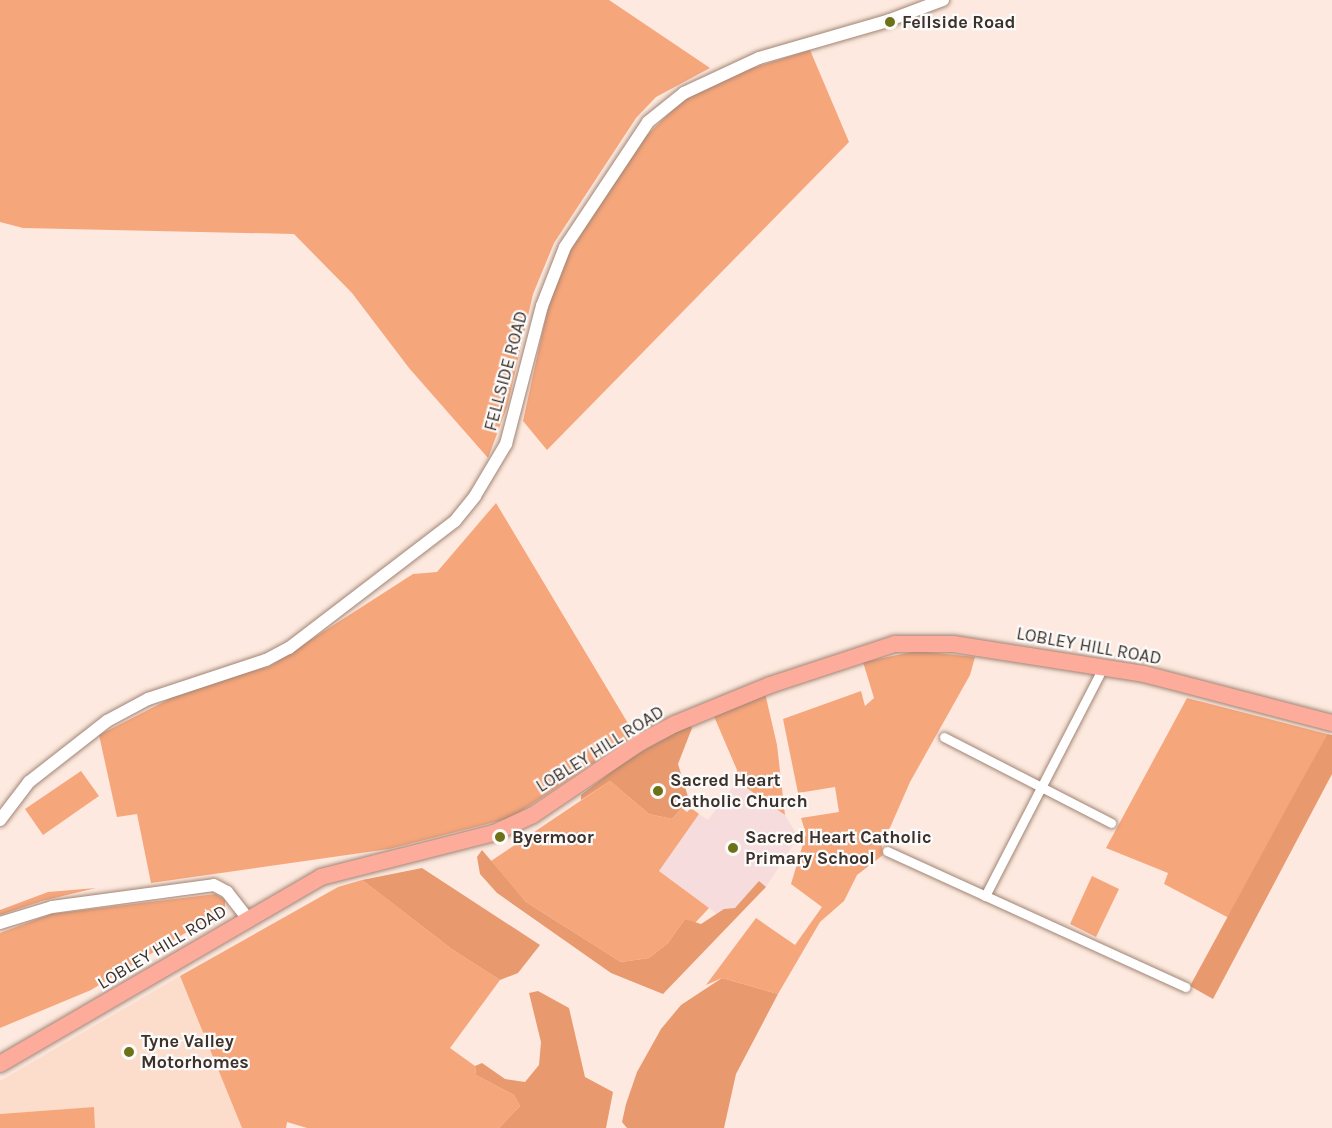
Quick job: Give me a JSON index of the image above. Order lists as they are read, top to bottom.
{
  "streets": {
    "highway": ["LOBLEY HILL ROAD"],
    "street": ["FELLSIDE ROAD"]
  },
  "places": [
    "Fellside Road",
    "Sacred Heart Catholic Church",
    "Byermoor",
    "Sacred Heart Catholic Primary School",
    "Tyne Valley Motorhomes"
  ]
}
